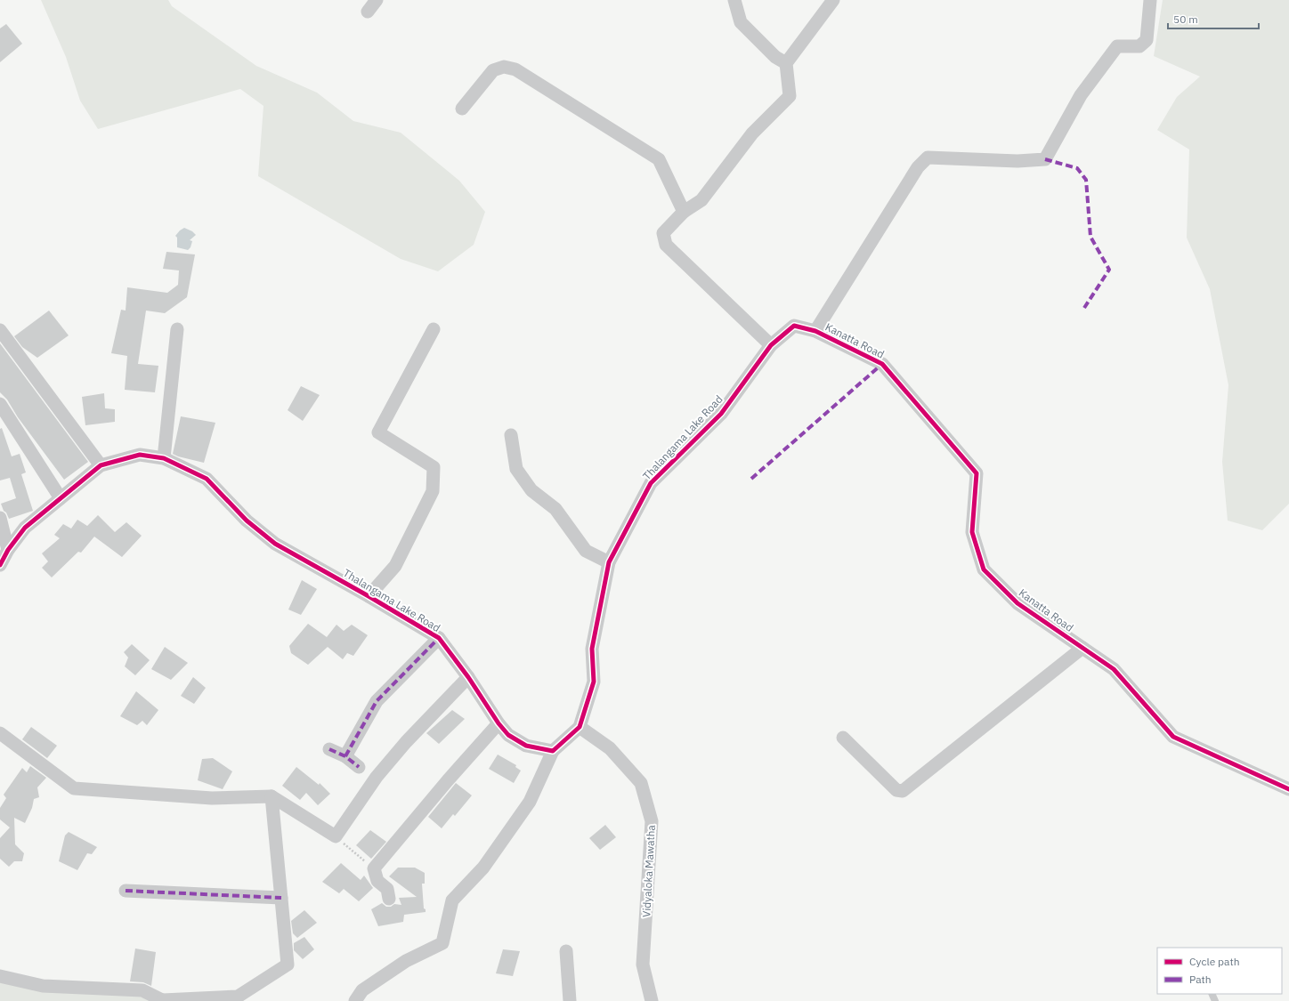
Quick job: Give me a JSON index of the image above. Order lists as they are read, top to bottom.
{
  "streets": {
    "street": ["Kanatta Road", "Thalangama Lake Road", "Vidyaloka Mawatha"]
  },
  "crossings": [
    ["Kanatta Road", "Thalangama Lake Road"],
    ["Thalangama Lake Road", "Vidyaloka Mawatha"]
  ],
  "legend": ["Cycle path", "Path"],
  "scale_bar": "50 m"
}
